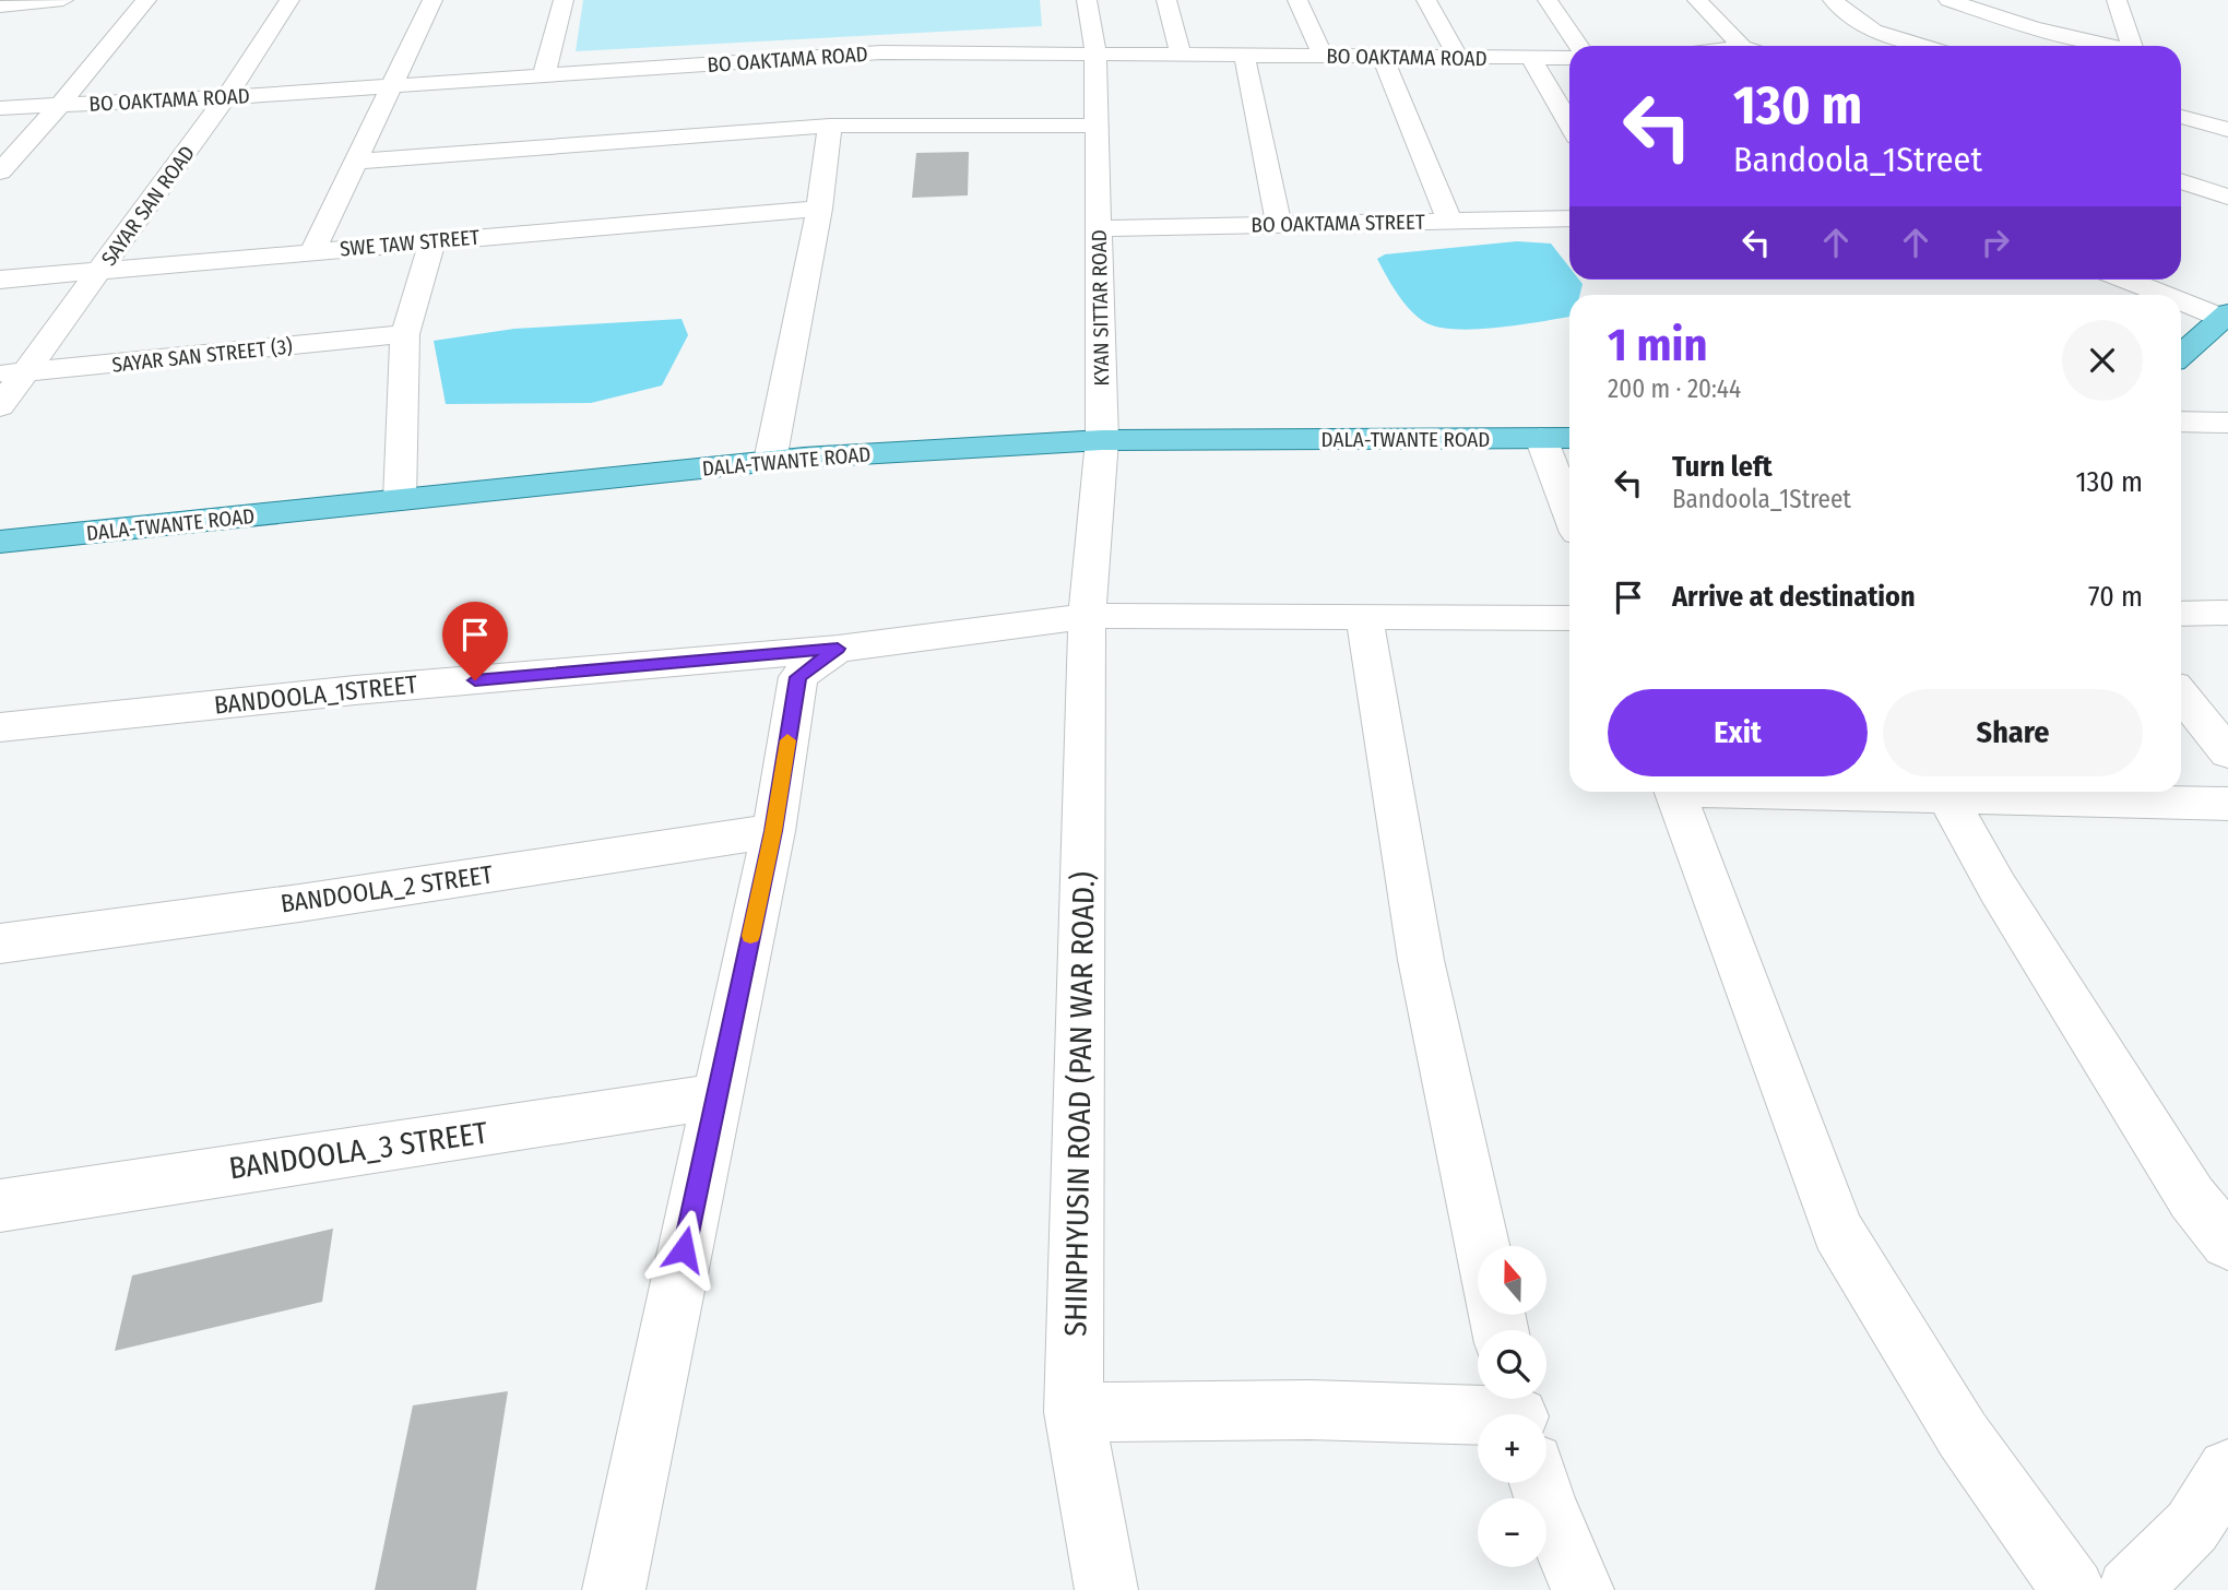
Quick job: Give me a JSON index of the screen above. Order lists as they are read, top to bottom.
{
  "streets": {
    "main road": ["DALA-TWANTE ROAD"],
    "street": [
      "BO OAKTAMA ROAD",
      "SAYAR SAN ROAD",
      "BO OAKTAMA STREET",
      "SWE TAW STREET",
      "KYAN SITTAR ROAD",
      "SAYAR SAN STREET (3)",
      "BANDOOLA_1STREET",
      "BANDOOLA_2 STREET",
      "SHINPHYUSIN ROAD (PAN WAR ROAD.)",
      "BANDOOLA_3 STREET"
    ]
  },
  "crossings": [
    ["BO OAKTAMA ROAD", "SAYAR SAN ROAD"],
    ["BO OAKTAMA ROAD", "KYAN SITTAR ROAD"],
    ["SAYAR SAN ROAD", "SWE TAW STREET"],
    ["SAYAR SAN ROAD", "SAYAR SAN STREET (3)"],
    ["BO OAKTAMA STREET", "KYAN SITTAR ROAD"],
    ["KYAN SITTAR ROAD", "DALA-TWANTE ROAD"],
    ["KYAN SITTAR ROAD", "BANDOOLA_1STREET"],
    ["KYAN SITTAR ROAD", "SHINPHYUSIN ROAD (PAN WAR ROAD.)"],
    ["BANDOOLA_1STREET", "SHINPHYUSIN ROAD (PAN WAR ROAD.)"]
  ],
  "north": "top",
  "page": {
    "turn": ["130 m", "Bandoola_1Street"],
    "heading": ["1 min", "200 m · 20:44"],
    "list": [
      {
        "name": "Turn left",
        "note": "Bandoola_1Street",
        "value": "130 m"
      },
      {
        "name": "Arrive at destination",
        "value": "70 m"
      }
    ],
    "buttons": ["Exit", "Share"],
    "map_buttons": ["+", "−"]
  }
}
